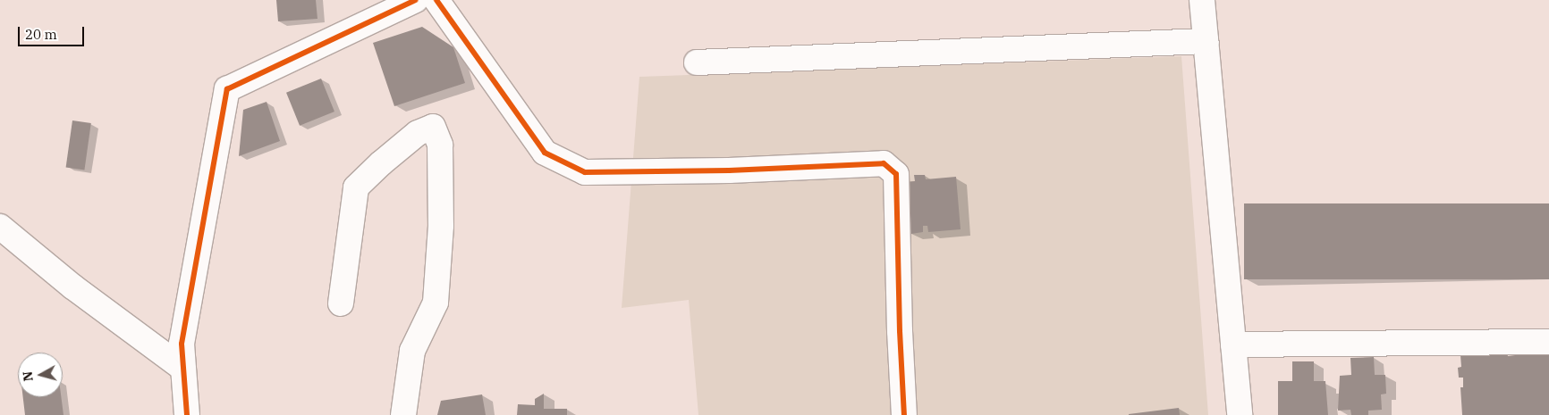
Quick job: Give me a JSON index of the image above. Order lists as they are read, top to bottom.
{
  "scale_bar": "20 m",
  "north": "left"
}
